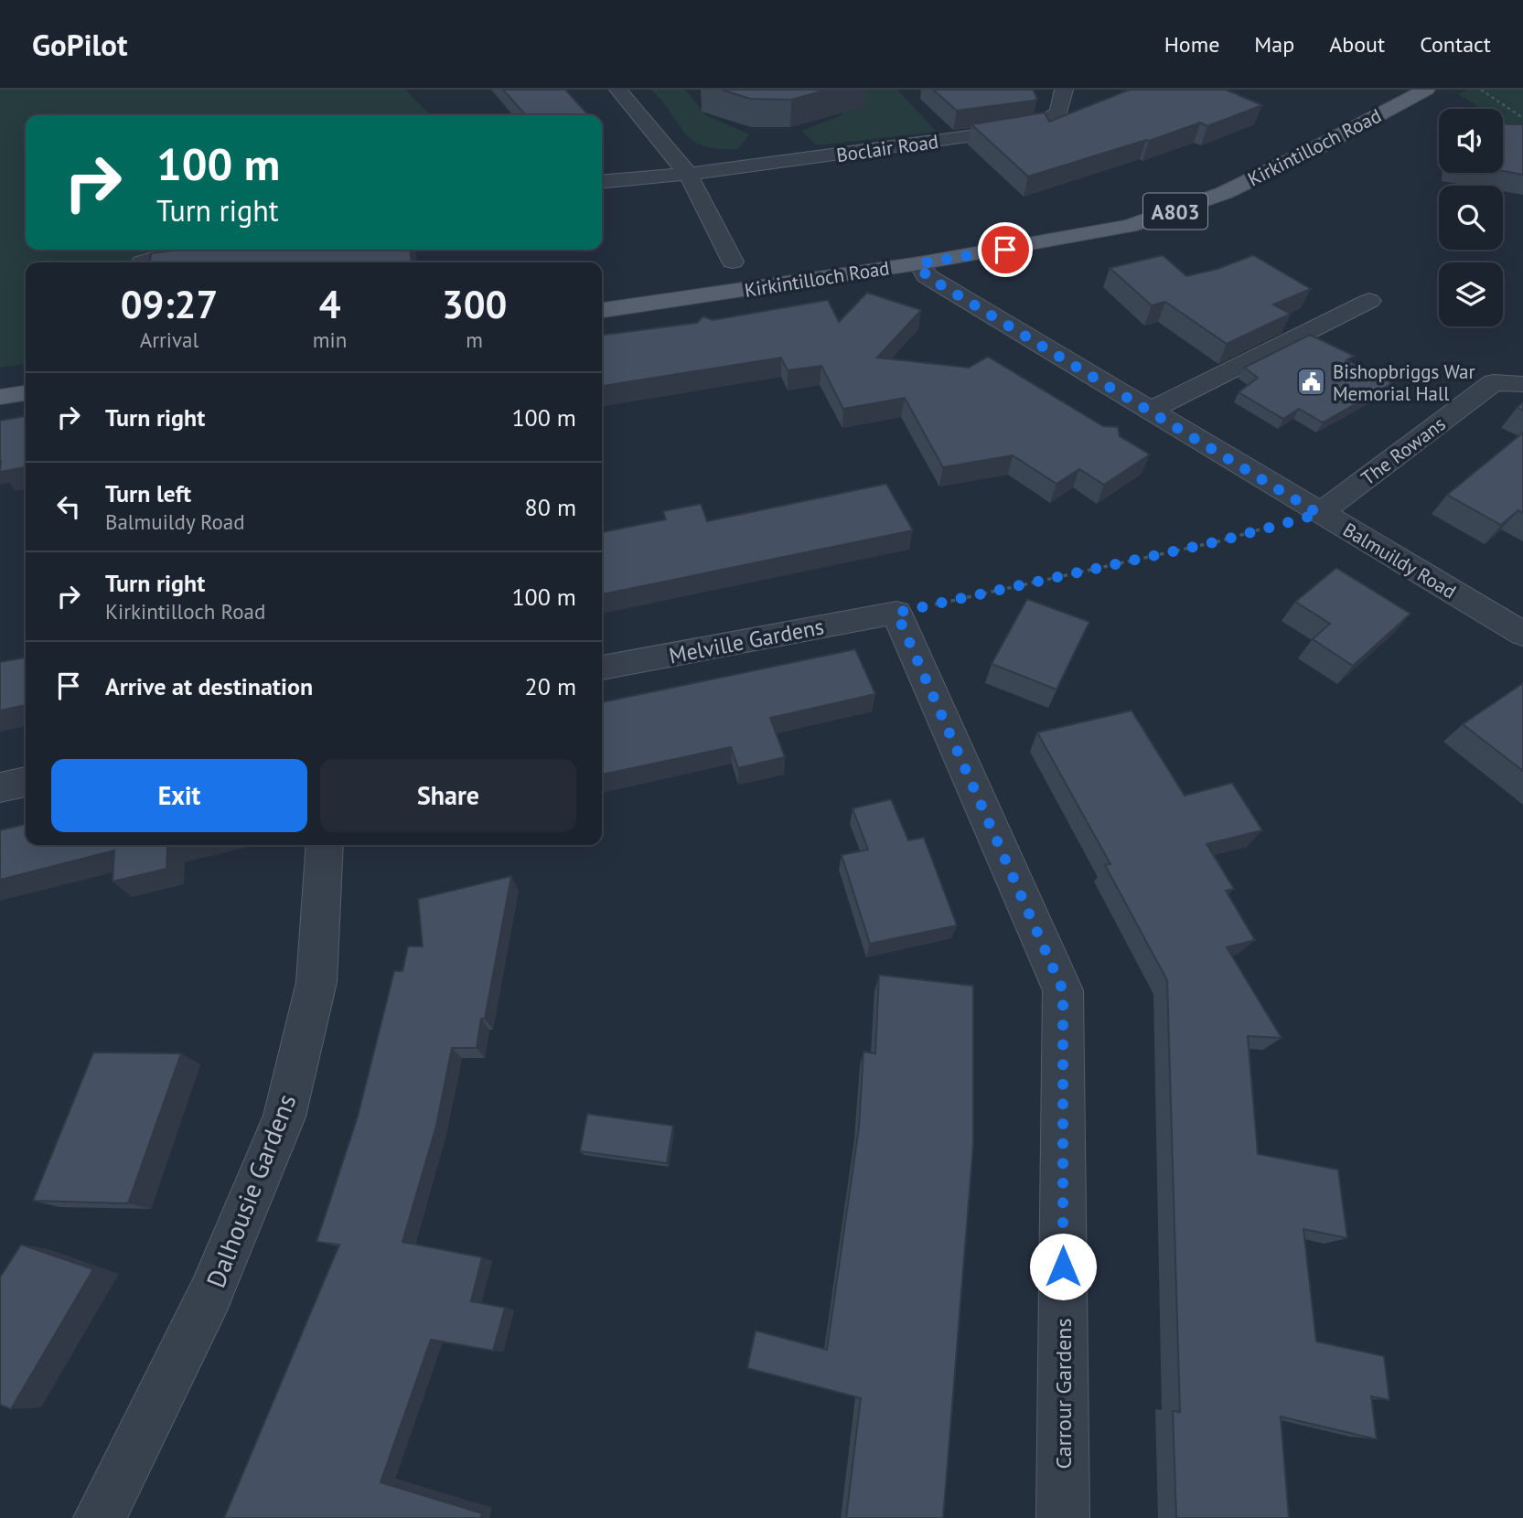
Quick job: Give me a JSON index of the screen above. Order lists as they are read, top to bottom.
{
  "streets": {
    "main road": ["Kirkintilloch Road", "A803"],
    "street": [
      "Boclair Road",
      "The Rowans",
      "Balmuildy Road",
      "Melville Gardens",
      "Dalhousie Gardens",
      "Carrour Gardens"
    ]
  },
  "crossings": [
    ["Kirkintilloch Road", "Balmuildy Road"],
    ["The Rowans", "Balmuildy Road"],
    ["Melville Gardens", "Carrour Gardens"]
  ],
  "places": {
    "public building": ["Bishopbriggs War Memorial Hall"]
  },
  "page": {
    "header": "GoPilot",
    "nav": [
      "Home",
      "Map",
      "About",
      "Contact"
    ],
    "turn": ["100 m", "Turn right"],
    "eta": [
      "09:27",
      "Arrival",
      "4",
      "min",
      "300",
      "m"
    ],
    "list": [
      {
        "name": "Turn right",
        "value": "100 m"
      },
      {
        "name": "Turn left",
        "note": "Balmuildy Road",
        "value": "80 m"
      },
      {
        "name": "Turn right",
        "note": "Kirkintilloch Road",
        "value": "100 m"
      },
      {
        "name": "Arrive at destination",
        "value": "20 m"
      }
    ],
    "buttons": ["Exit", "Share"]
  }
}
